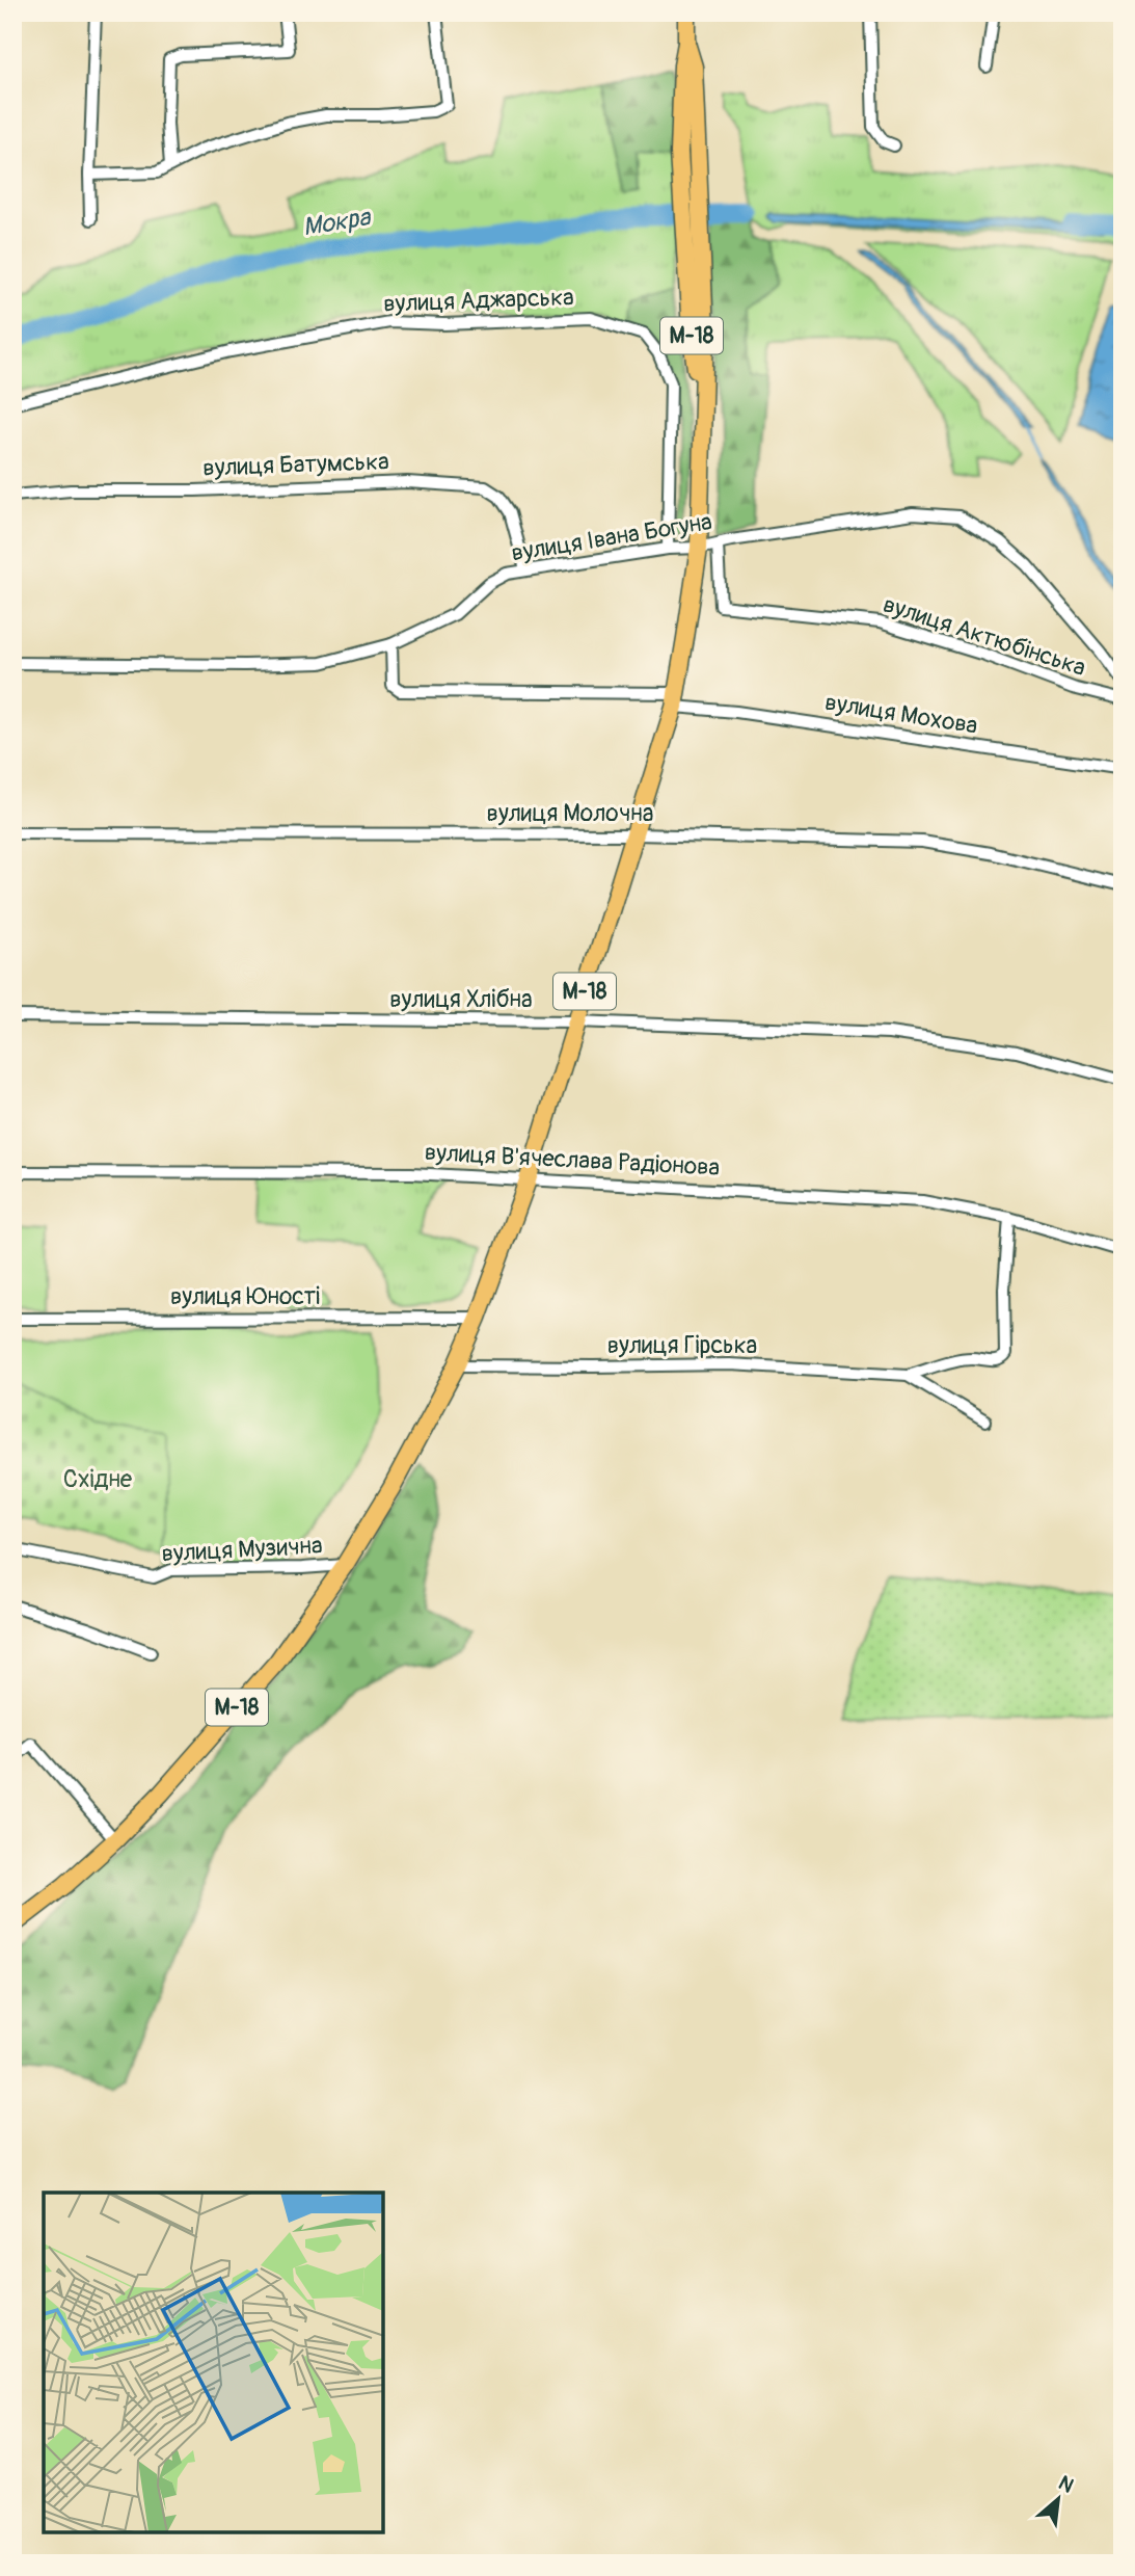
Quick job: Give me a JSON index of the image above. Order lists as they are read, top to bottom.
{
  "streets": {
    "highway": ["М-18"],
    "street": [
      "вулиця Аджарська",
      "вулиця Батумська",
      "вулиця Івана Богуна",
      "вулиця Актюбінська",
      "вулиця Мохова",
      "вулиця Молочна",
      "вулиця Хлібна",
      "вулиця В'ячеслава Радіонова",
      "вулиця Юності",
      "вулиця Гірська",
      "вулиця Музична"
    ]
  },
  "crossings": [
    ["вулиця Аджарська", "вулиця Івана Богуна"],
    ["М-18", "вулиця Івана Богуна"],
    ["М-18", "вулиця Мохова"],
    ["М-18", "вулиця Молочна"],
    ["М-18", "вулиця Хлібна"],
    ["М-18", "вулиця В'ячеслава Радіонова"],
    ["М-18", "вулиця Юності"],
    ["М-18", "вулиця Гірська"],
    ["М-18", "вулиця Музична"],
    ["вулиця Батумська", "вулиця Івана Богуна"],
    ["вулиця Івана Богуна", "вулиця Актюбінська"],
    ["вулиця Івана Богуна", "вулиця Мохова"],
    ["вулиця В'ячеслава Радіонова", "вулиця Гірська"]
  ],
  "water": ["Мокра"],
  "parks": ["Східне"],
  "north": "top right"
}
